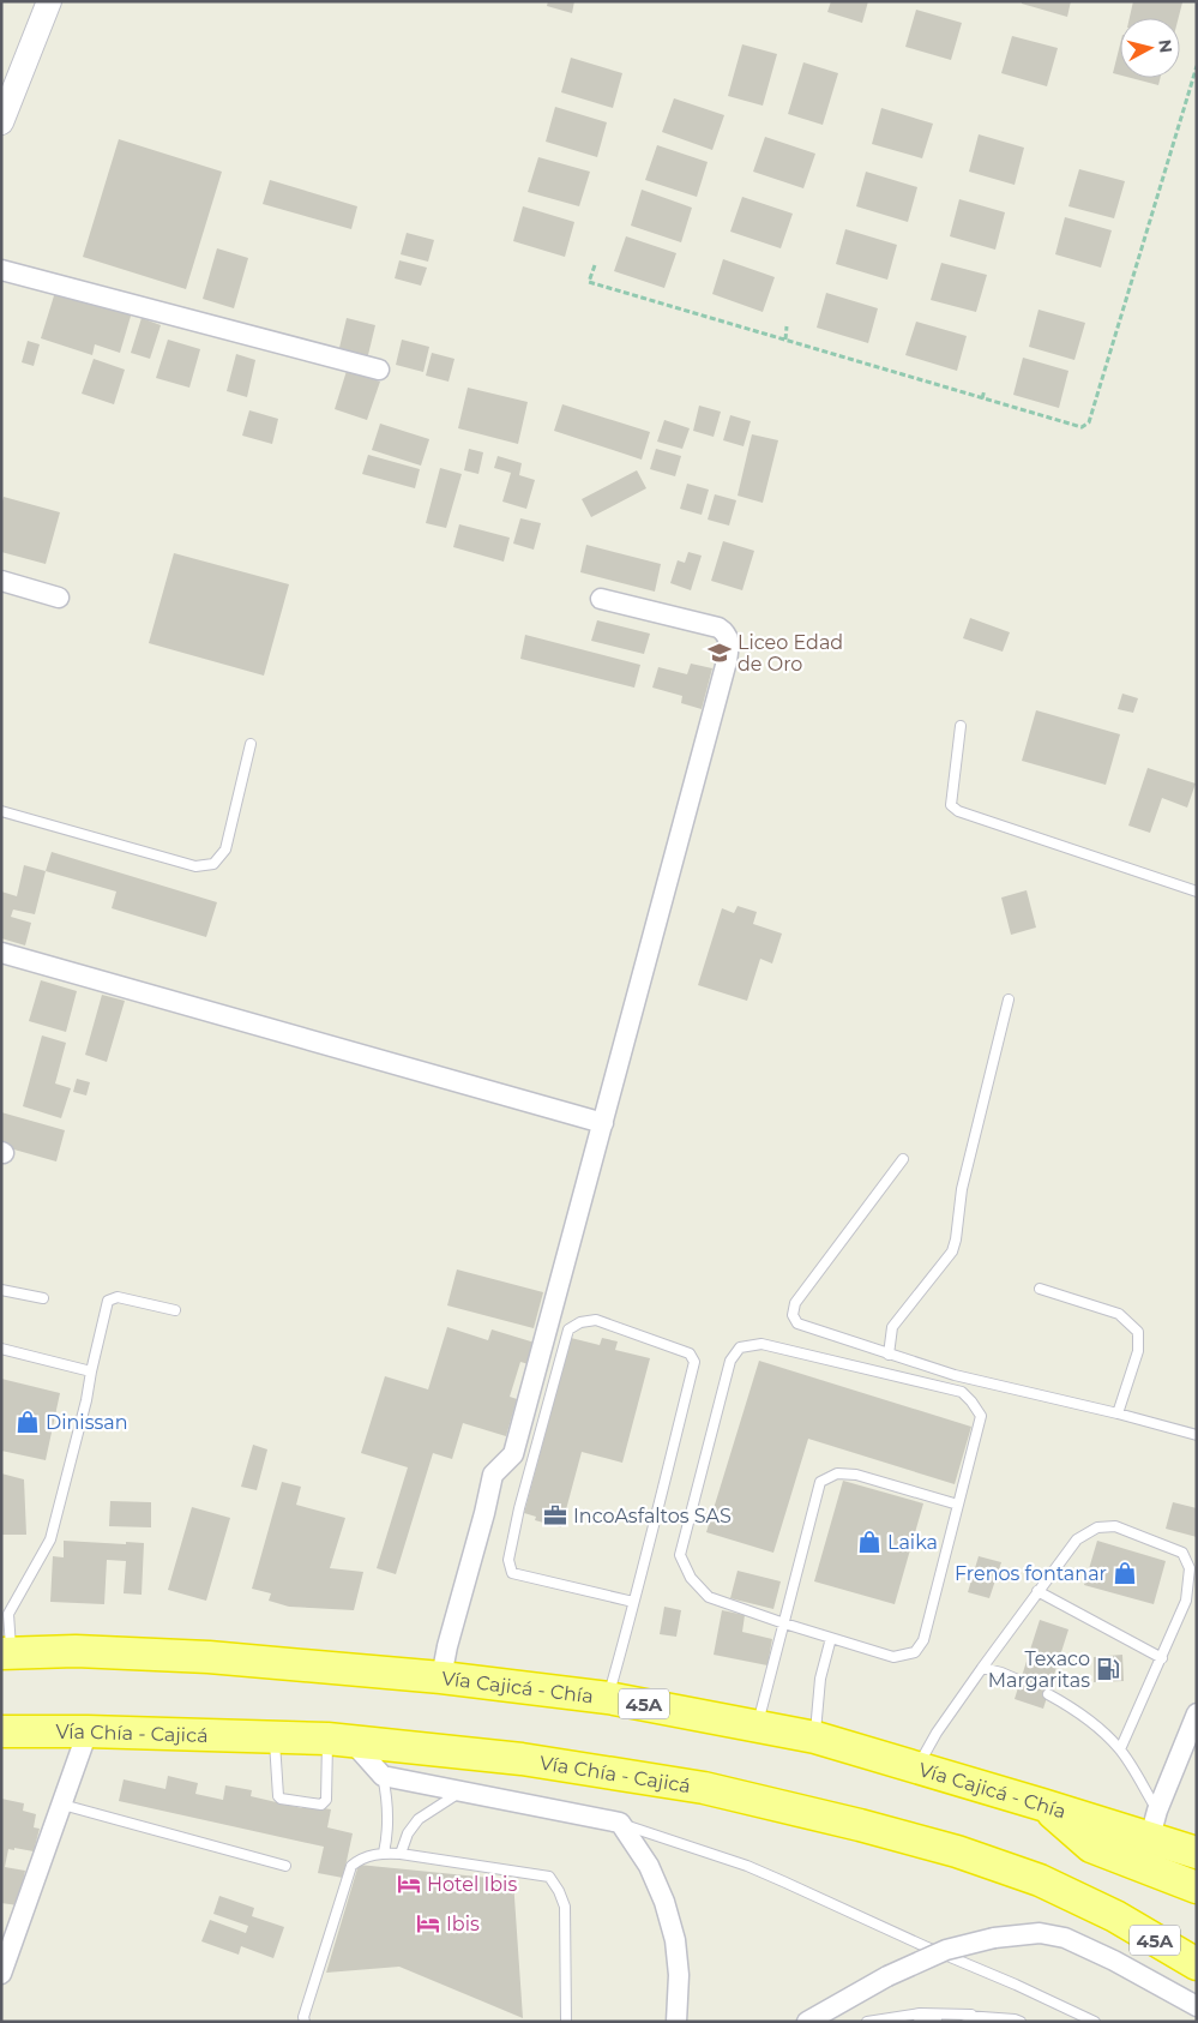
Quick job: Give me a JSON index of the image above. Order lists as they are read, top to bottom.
{
  "streets": {
    "highway": ["Vía Cajicá - Chía", "45A", "Vía Chía - Cajicá"]
  },
  "places": {
    "school or university": ["Liceo Edad de Oro"],
    "shop": ["Dinissan", "Laika", "Frenos fontanar"],
    "office": ["IncoAsfaltos SAS"],
    "fuel station": ["Texaco Margaritas"],
    "hotel": ["Hotel Ibis", "Ibis"]
  },
  "north": "right"
}
